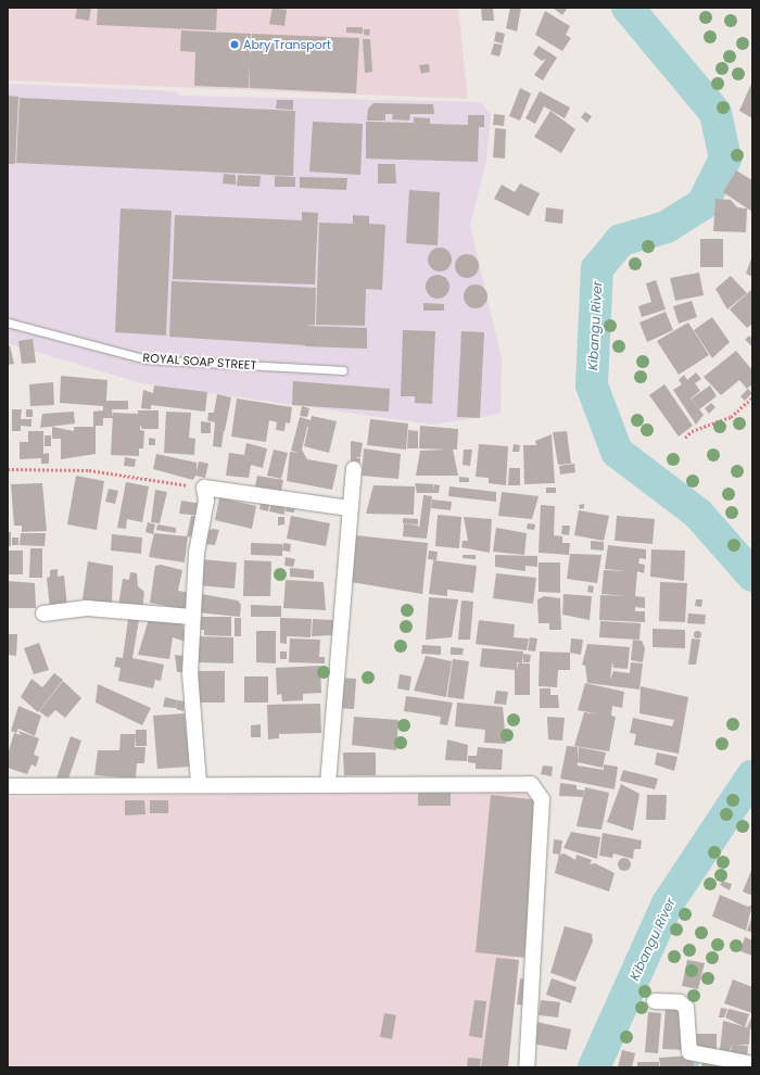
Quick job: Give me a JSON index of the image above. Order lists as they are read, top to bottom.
{
  "streets": {
    "lane": ["ROYAL SOAP STREET"]
  },
  "water": ["Kibangu River"],
  "places": ["Abry Transport"]
}
